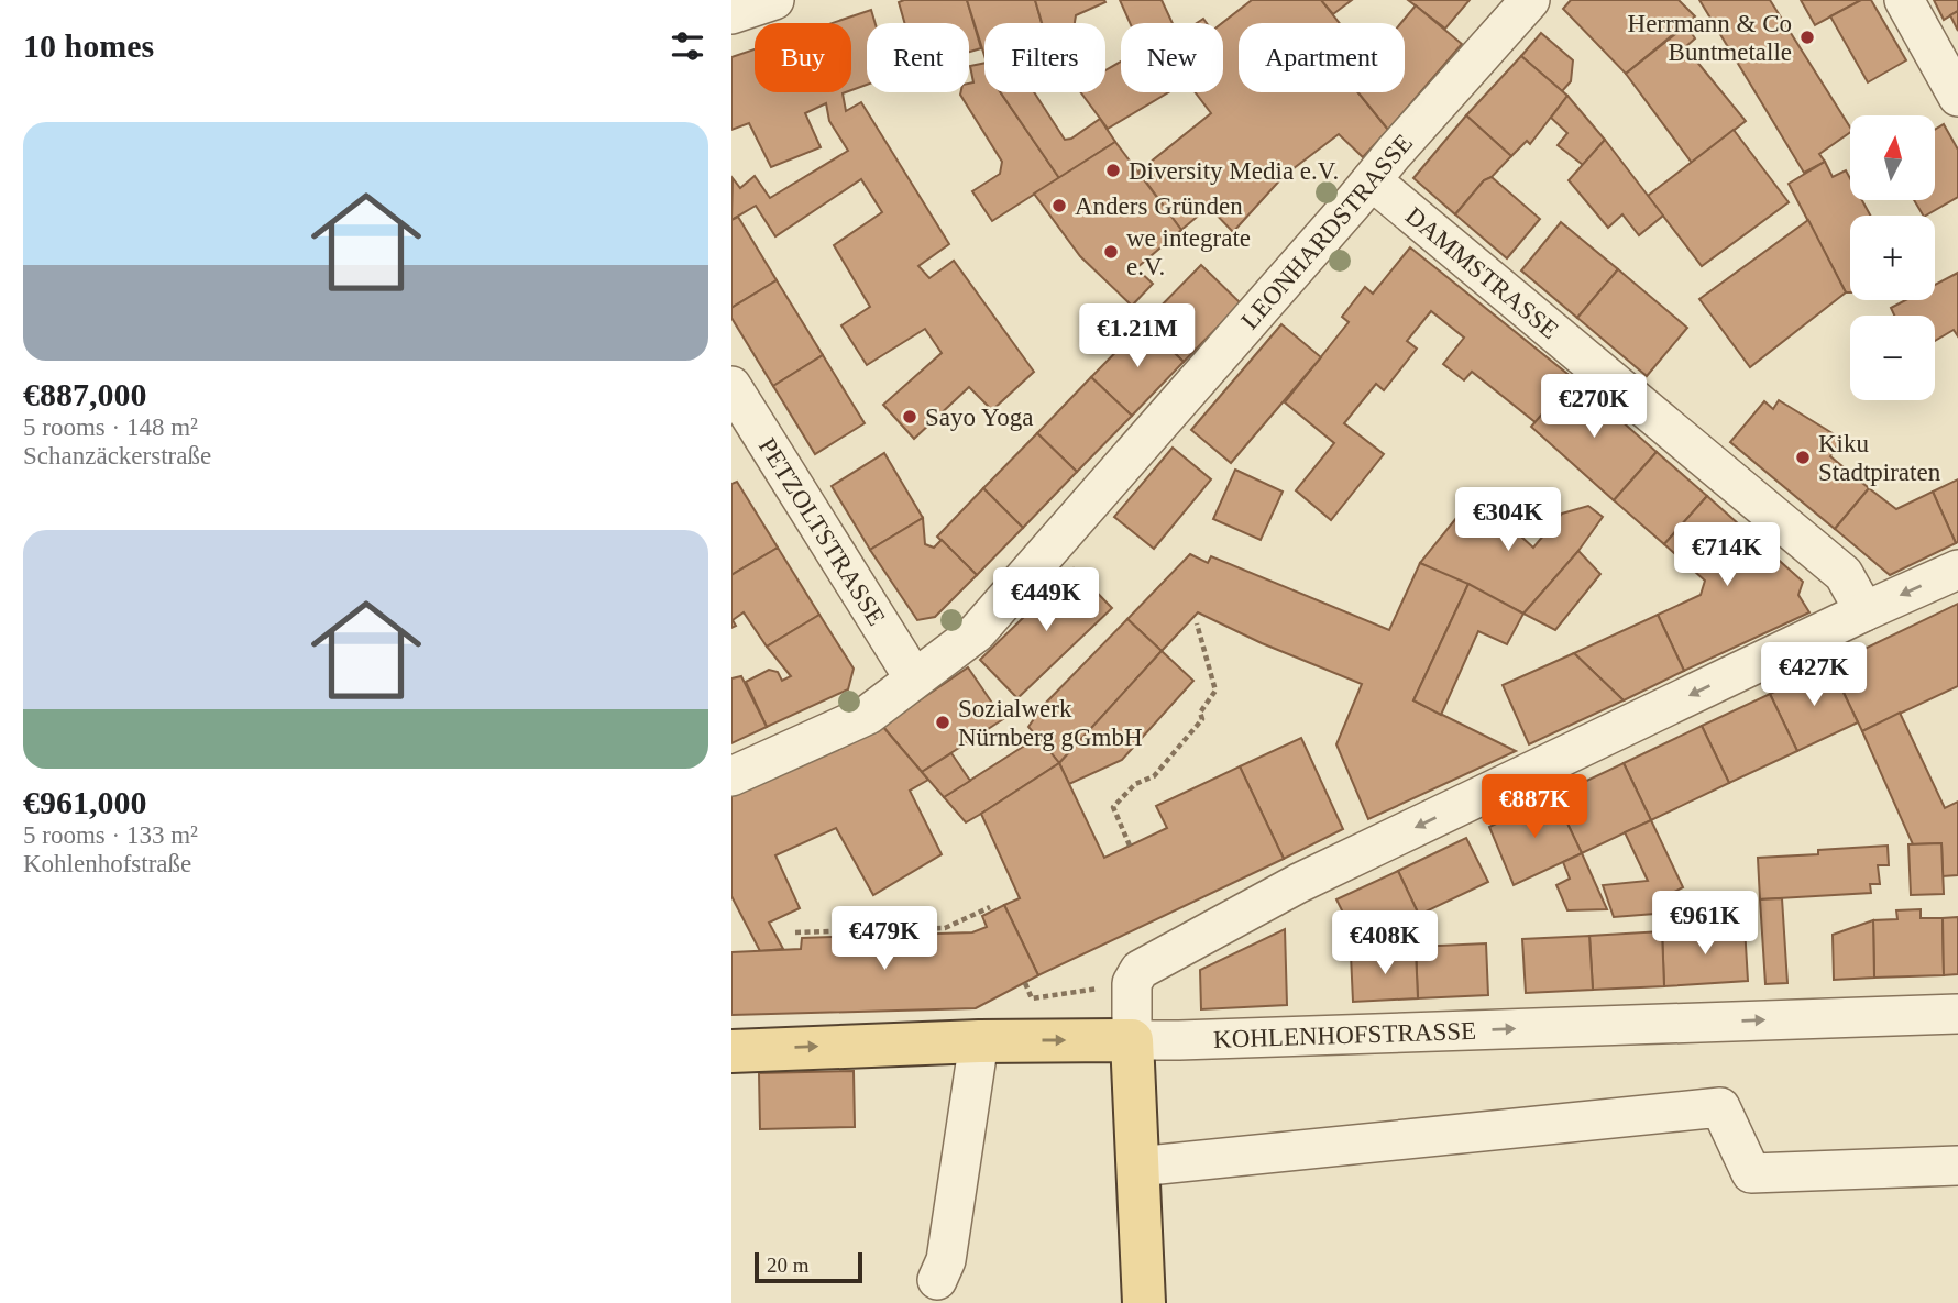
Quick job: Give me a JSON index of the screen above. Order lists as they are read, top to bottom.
{
  "streets": {
    "main road": ["KOHLENHOFSTRASSE"],
    "street": ["LEONHARDSTRASSE", "DAMMSTRASSE", "PETZOLTSTRASSE"]
  },
  "crossings": [
    ["LEONHARDSTRASSE", "DAMMSTRASSE"],
    ["LEONHARDSTRASSE", "PETZOLTSTRASSE"]
  ],
  "places": [
    "Herrmann & Co Buntmetalle",
    "Diversity Media e.V.",
    "Anders Gründen",
    "we integrate e.V.",
    "Sayo Yoga",
    "Kiku Stadtpiraten",
    "Sozialwerk Nürnberg gGmbH"
  ],
  "scale_bar": "20 m",
  "north": "top",
  "page": {
    "heading": "10 homes",
    "chip": [
      "Buy",
      "Rent",
      "Filters",
      "New",
      "Apartment"
    ],
    "list": [
      {
        "name": "€887,000",
        "note": "5 rooms · 148 m² · Schanzäckerstraße"
      },
      {
        "name": "€961,000",
        "note": "5 rooms · 133 m² · Kohlenhofstraße"
      }
    ],
    "map_buttons": ["+", "−"],
    "price": [
      "€1.21M",
      "€270K",
      "€304K",
      "€714K",
      "€449K",
      "€427K",
      "€887K",
      "€961K",
      "€479K",
      "€408K"
    ],
    "scale": "20 m"
  }
}
